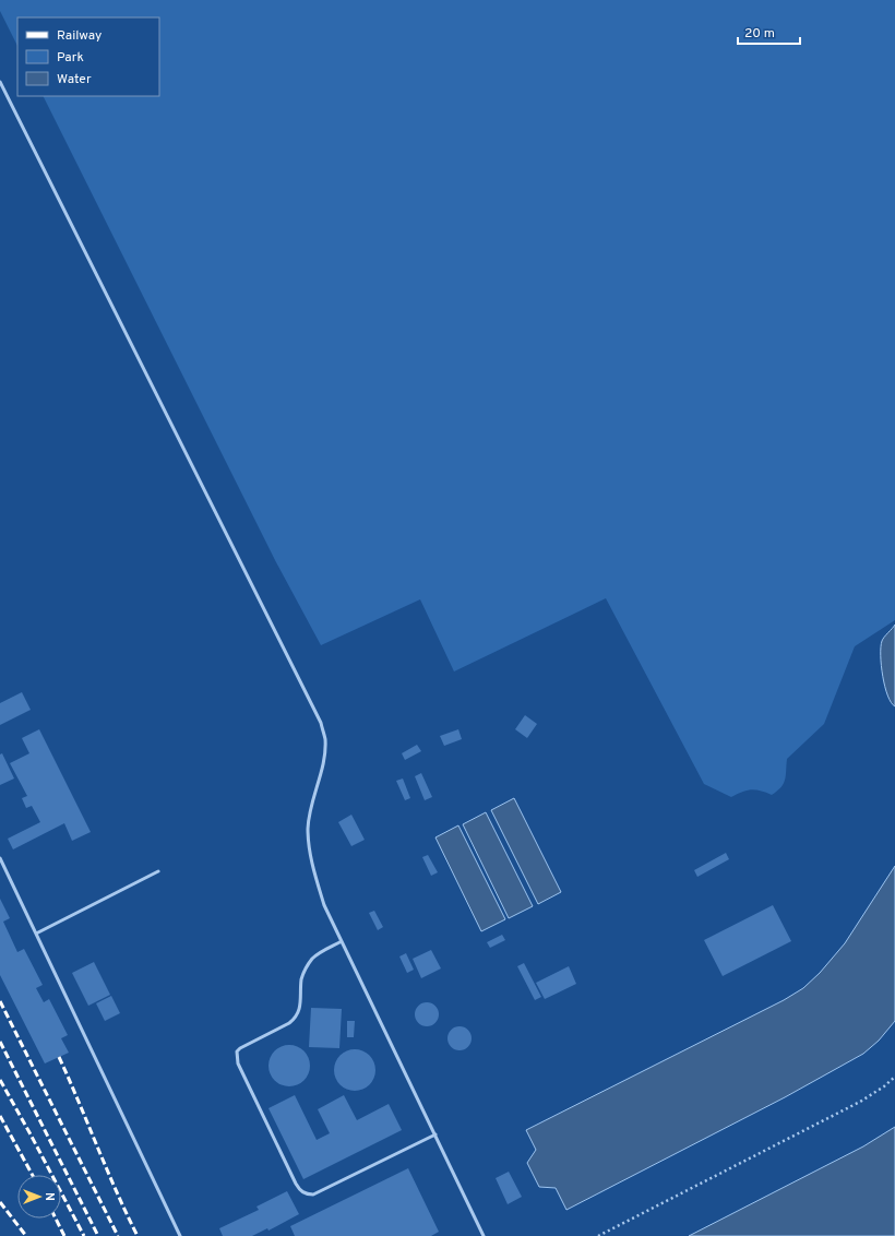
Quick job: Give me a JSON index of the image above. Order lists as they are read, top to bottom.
{
  "legend": ["Railway", "Park", "Water"],
  "scale_bar": "20 m",
  "north": "right"
}
